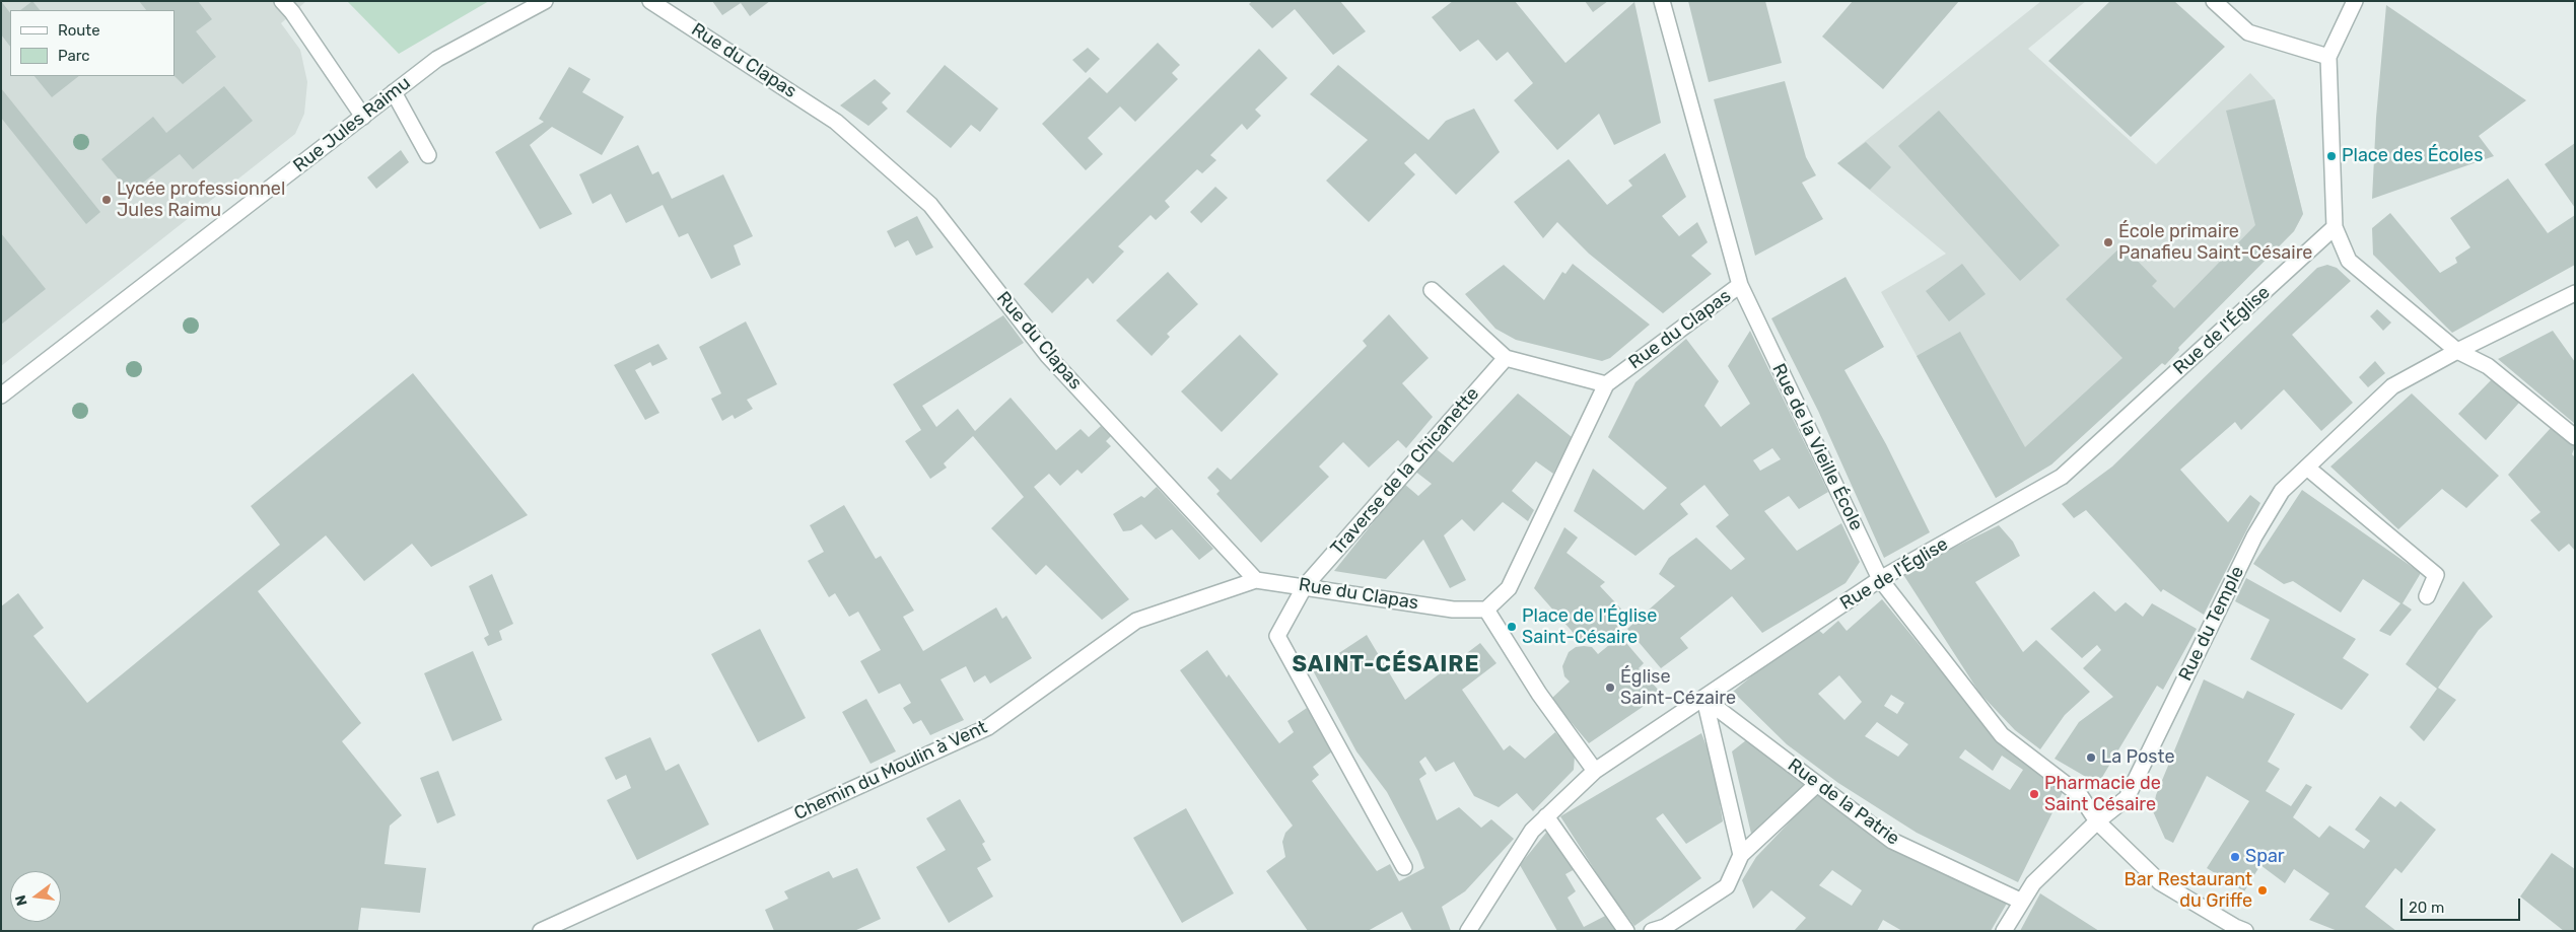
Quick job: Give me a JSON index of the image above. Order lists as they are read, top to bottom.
{
  "streets": {
    "street": [
      "Rue du Clapas",
      "Rue Jules Raimu",
      "Rue de l'Église",
      "Rue de la Vieille École",
      "Traverse de la Chicanette",
      "Rue du Temple",
      "Chemin du Moulin à Vent",
      "Rue de la Patrie"
    ]
  },
  "crossings": [
    ["Rue du Clapas", "Rue de la Vieille École"],
    ["Rue du Clapas", "Traverse de la Chicanette"],
    ["Rue du Clapas", "Chemin du Moulin à Vent"],
    ["Rue de l'Église", "Rue de la Vieille École"],
    ["Rue de l'Église", "Rue de la Patrie"],
    ["Rue de la Vieille École", "Rue du Temple"],
    ["Rue du Temple", "Rue de la Patrie"]
  ],
  "districts": ["SAINT-CÉSAIRE"],
  "places": [
    "Place des Écoles",
    "Lycée professionnel Jules Raimu",
    "École primaire Panafieu Saint-Césaire",
    "Place de l'Église Saint-Césaire",
    "Église Saint-Cézaire",
    "La Poste",
    "Pharmacie de Saint Césaire",
    "Spar",
    "Bar Restaurant du Griffe"
  ],
  "legend": ["Route", "Parc"],
  "scale_bar": "20 m",
  "north": "left"
}
